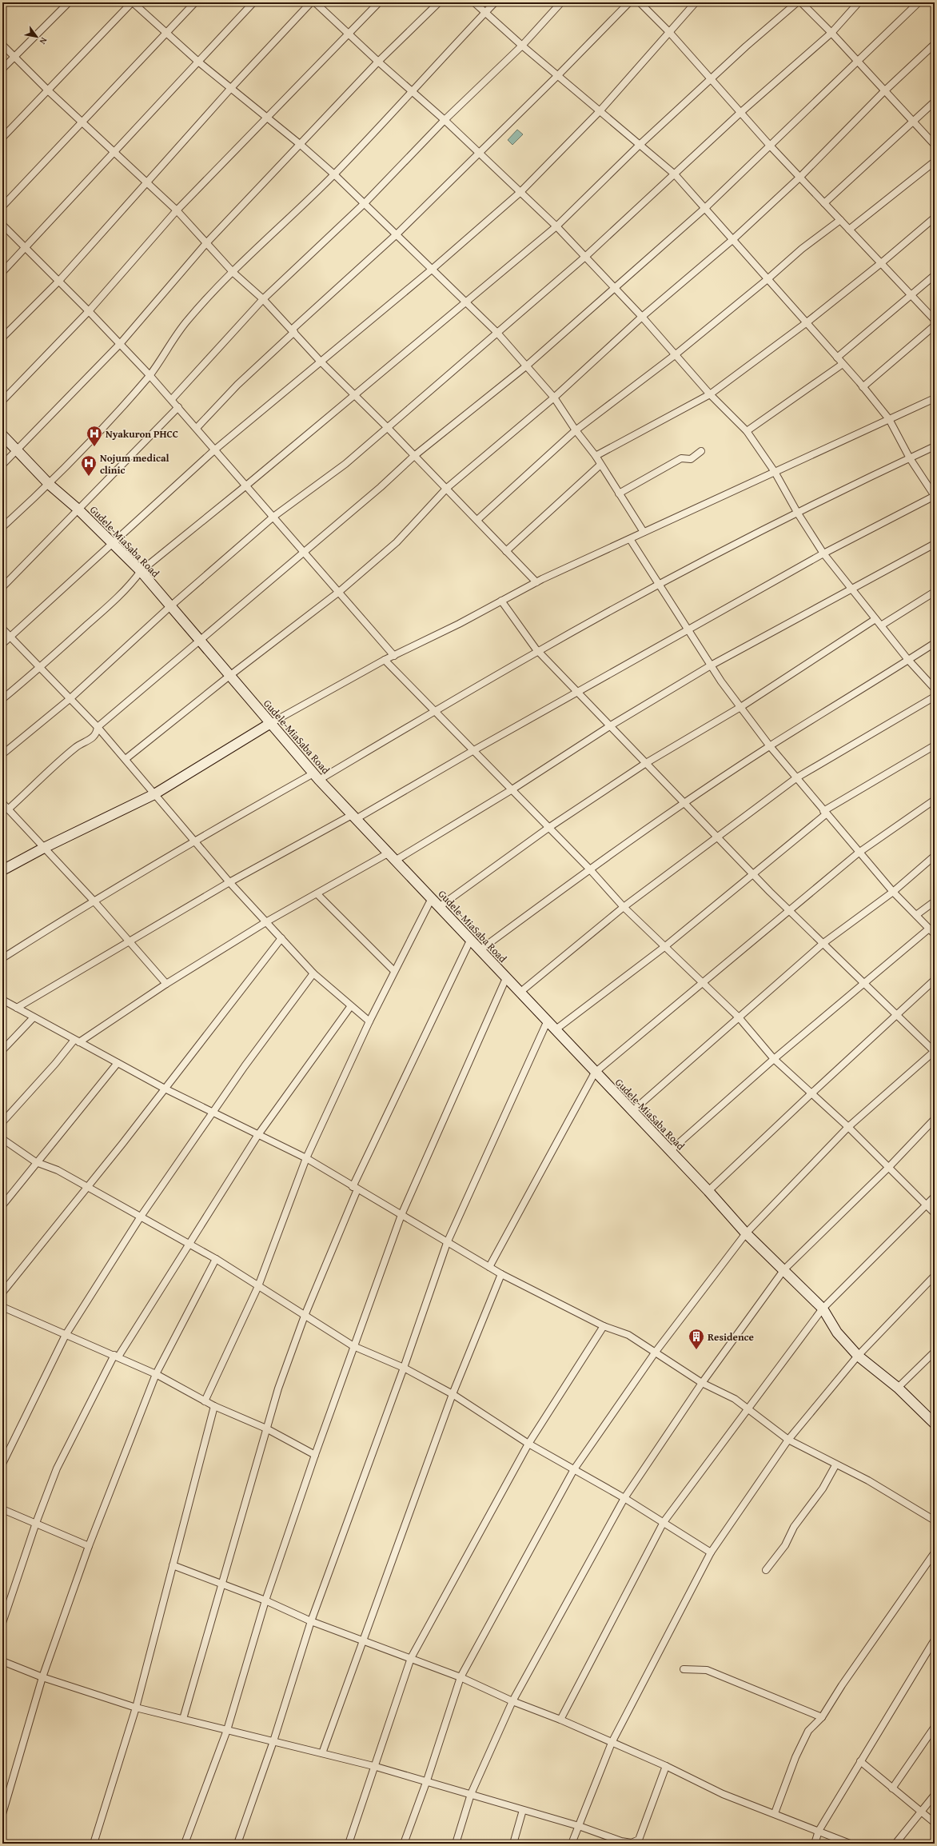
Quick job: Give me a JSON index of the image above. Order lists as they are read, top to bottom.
{
  "streets": {
    "street": ["Gudele-MiaSaba Road"]
  },
  "places": {
    "hospital": ["Nyakuron PHCC", "Nojum medical clinic"],
    "building": ["Residence"]
  },
  "north": "bottom right"
}
